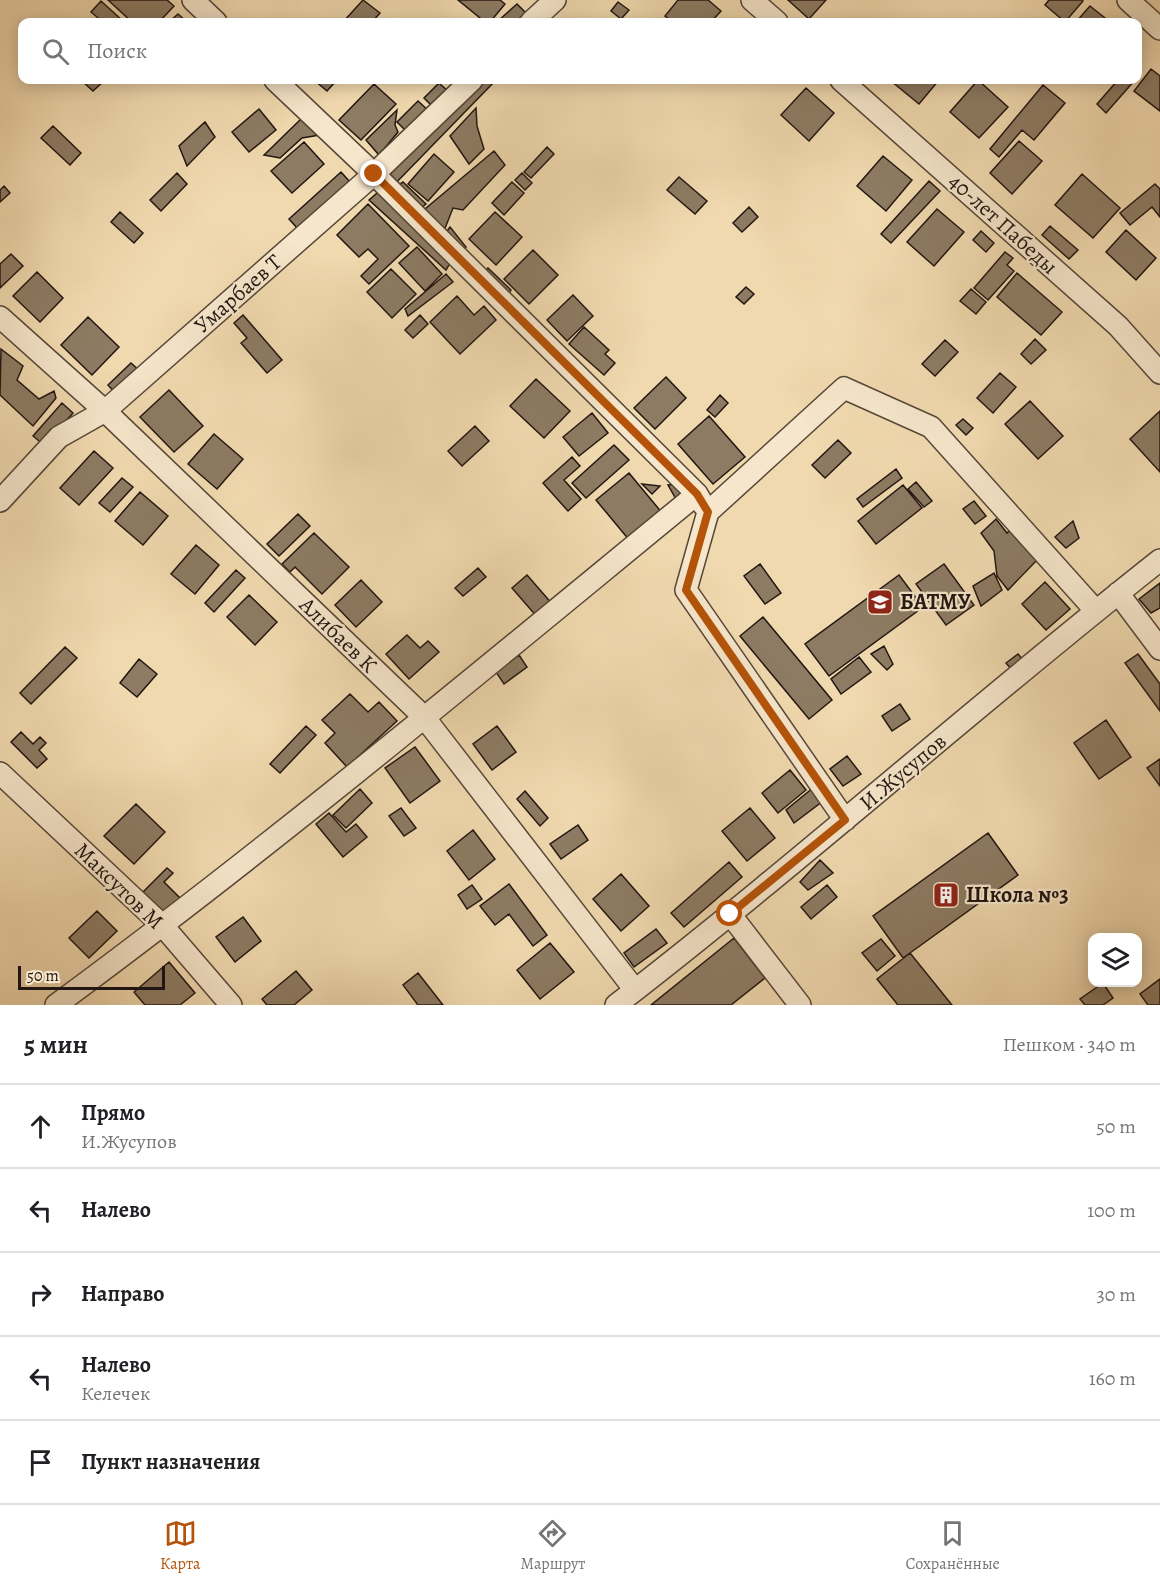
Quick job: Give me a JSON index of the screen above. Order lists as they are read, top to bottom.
{
  "streets": {
    "street": [
      "40-лет Пабеды",
      "Умарбаев Т",
      "Алибаев К",
      "И.Жусупов",
      "Максутов М"
    ]
  },
  "crossings": [
    ["Умарбаев Т", "Алибаев К"],
    ["Алибаев К", "И.Жусупов"]
  ],
  "places": {
    "school or university": ["БАТМУ"],
    "building": ["Школа №3"]
  },
  "scale_bar": "50 m",
  "page": {
    "search": "Поиск",
    "scale": "50 m",
    "heading": ["5 мин", "Пешком · 340 m"],
    "list": [
      ["Прямо", "И.Жусупов", "50 m"],
      ["Налево", "100 m"],
      ["Направо", "30 m"],
      ["Налево", "Келечек", "160 m"],
      "Пункт назначения"
    ],
    "nav": ["Карта", "Маршрут", "Сохранённые"]
  }
}
